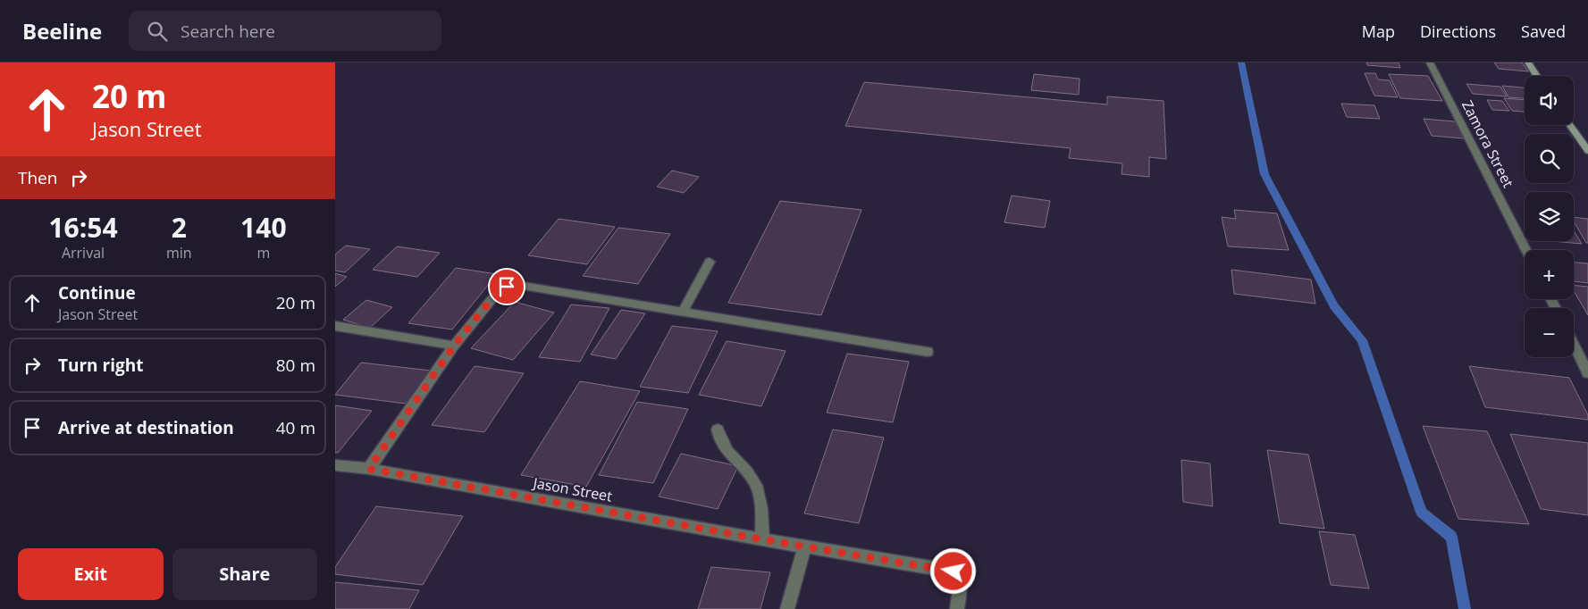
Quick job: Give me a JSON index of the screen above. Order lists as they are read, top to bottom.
{
  "streets": {
    "street": ["Zamora Street", "Jason Street"]
  },
  "page": {
    "header": "Beeline",
    "search": "Search here",
    "nav": ["Map", "Directions", "Saved"],
    "turn": ["20 m", "Jason Street"],
    "map_buttons": ["+", "−"],
    "then": "Then",
    "eta": [
      "16:54",
      "Arrival",
      "2",
      "min",
      "140",
      "m"
    ],
    "list": [
      {
        "name": "Continue",
        "note": "Jason Street",
        "value": "20 m"
      },
      {
        "name": "Turn right",
        "value": "80 m"
      },
      {
        "name": "Arrive at destination",
        "value": "40 m"
      }
    ],
    "buttons": ["Exit", "Share"]
  }
}
